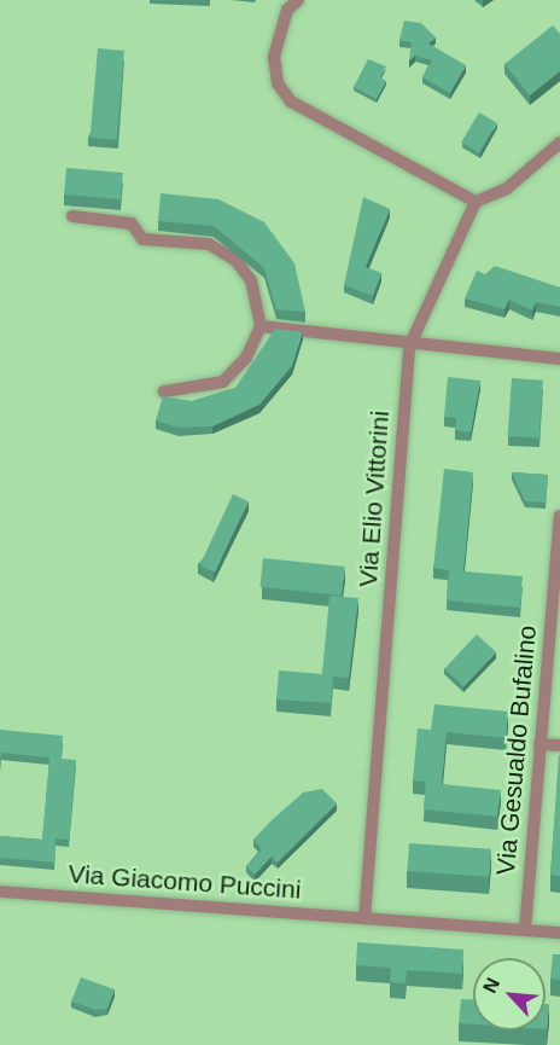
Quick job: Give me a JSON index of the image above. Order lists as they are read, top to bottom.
{
  "streets": {
    "street": ["Via Elio Vittorini", "Via Gesualdo Bufalino", "Via Giacomo Puccini"]
  },
  "crossings": [
    ["Via Elio Vittorini", "Via Giacomo Puccini"],
    ["Via Gesualdo Bufalino", "Via Giacomo Puccini"]
  ],
  "north": "top left"
}
